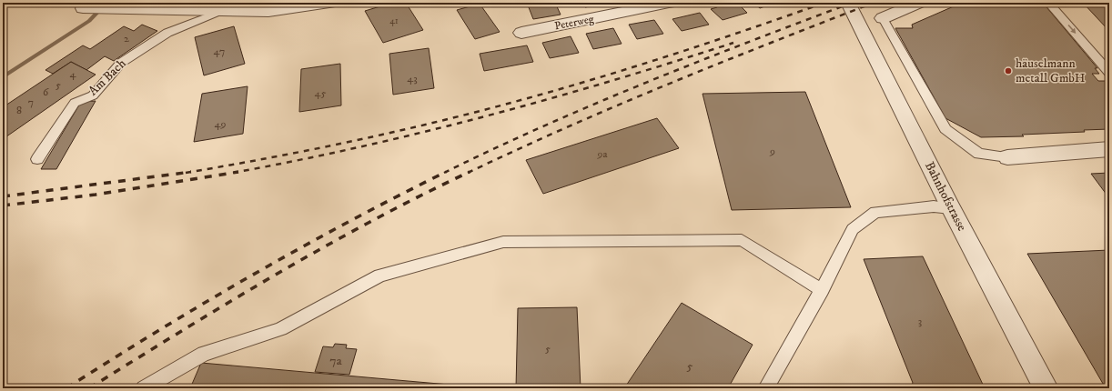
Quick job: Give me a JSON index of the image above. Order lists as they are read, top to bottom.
{
  "streets": {
    "street": ["Peterweg", "Am Bach", "Bahnhofstrasse"]
  },
  "places": ["häuselmann metall GmbH"],
  "house_numbers": [
    "41",
    "2",
    "47",
    "4",
    "43",
    "5",
    "6",
    "45",
    "7",
    "8",
    "49",
    "9",
    "9a",
    "3",
    "5",
    "7a",
    "5"
  ]
}
